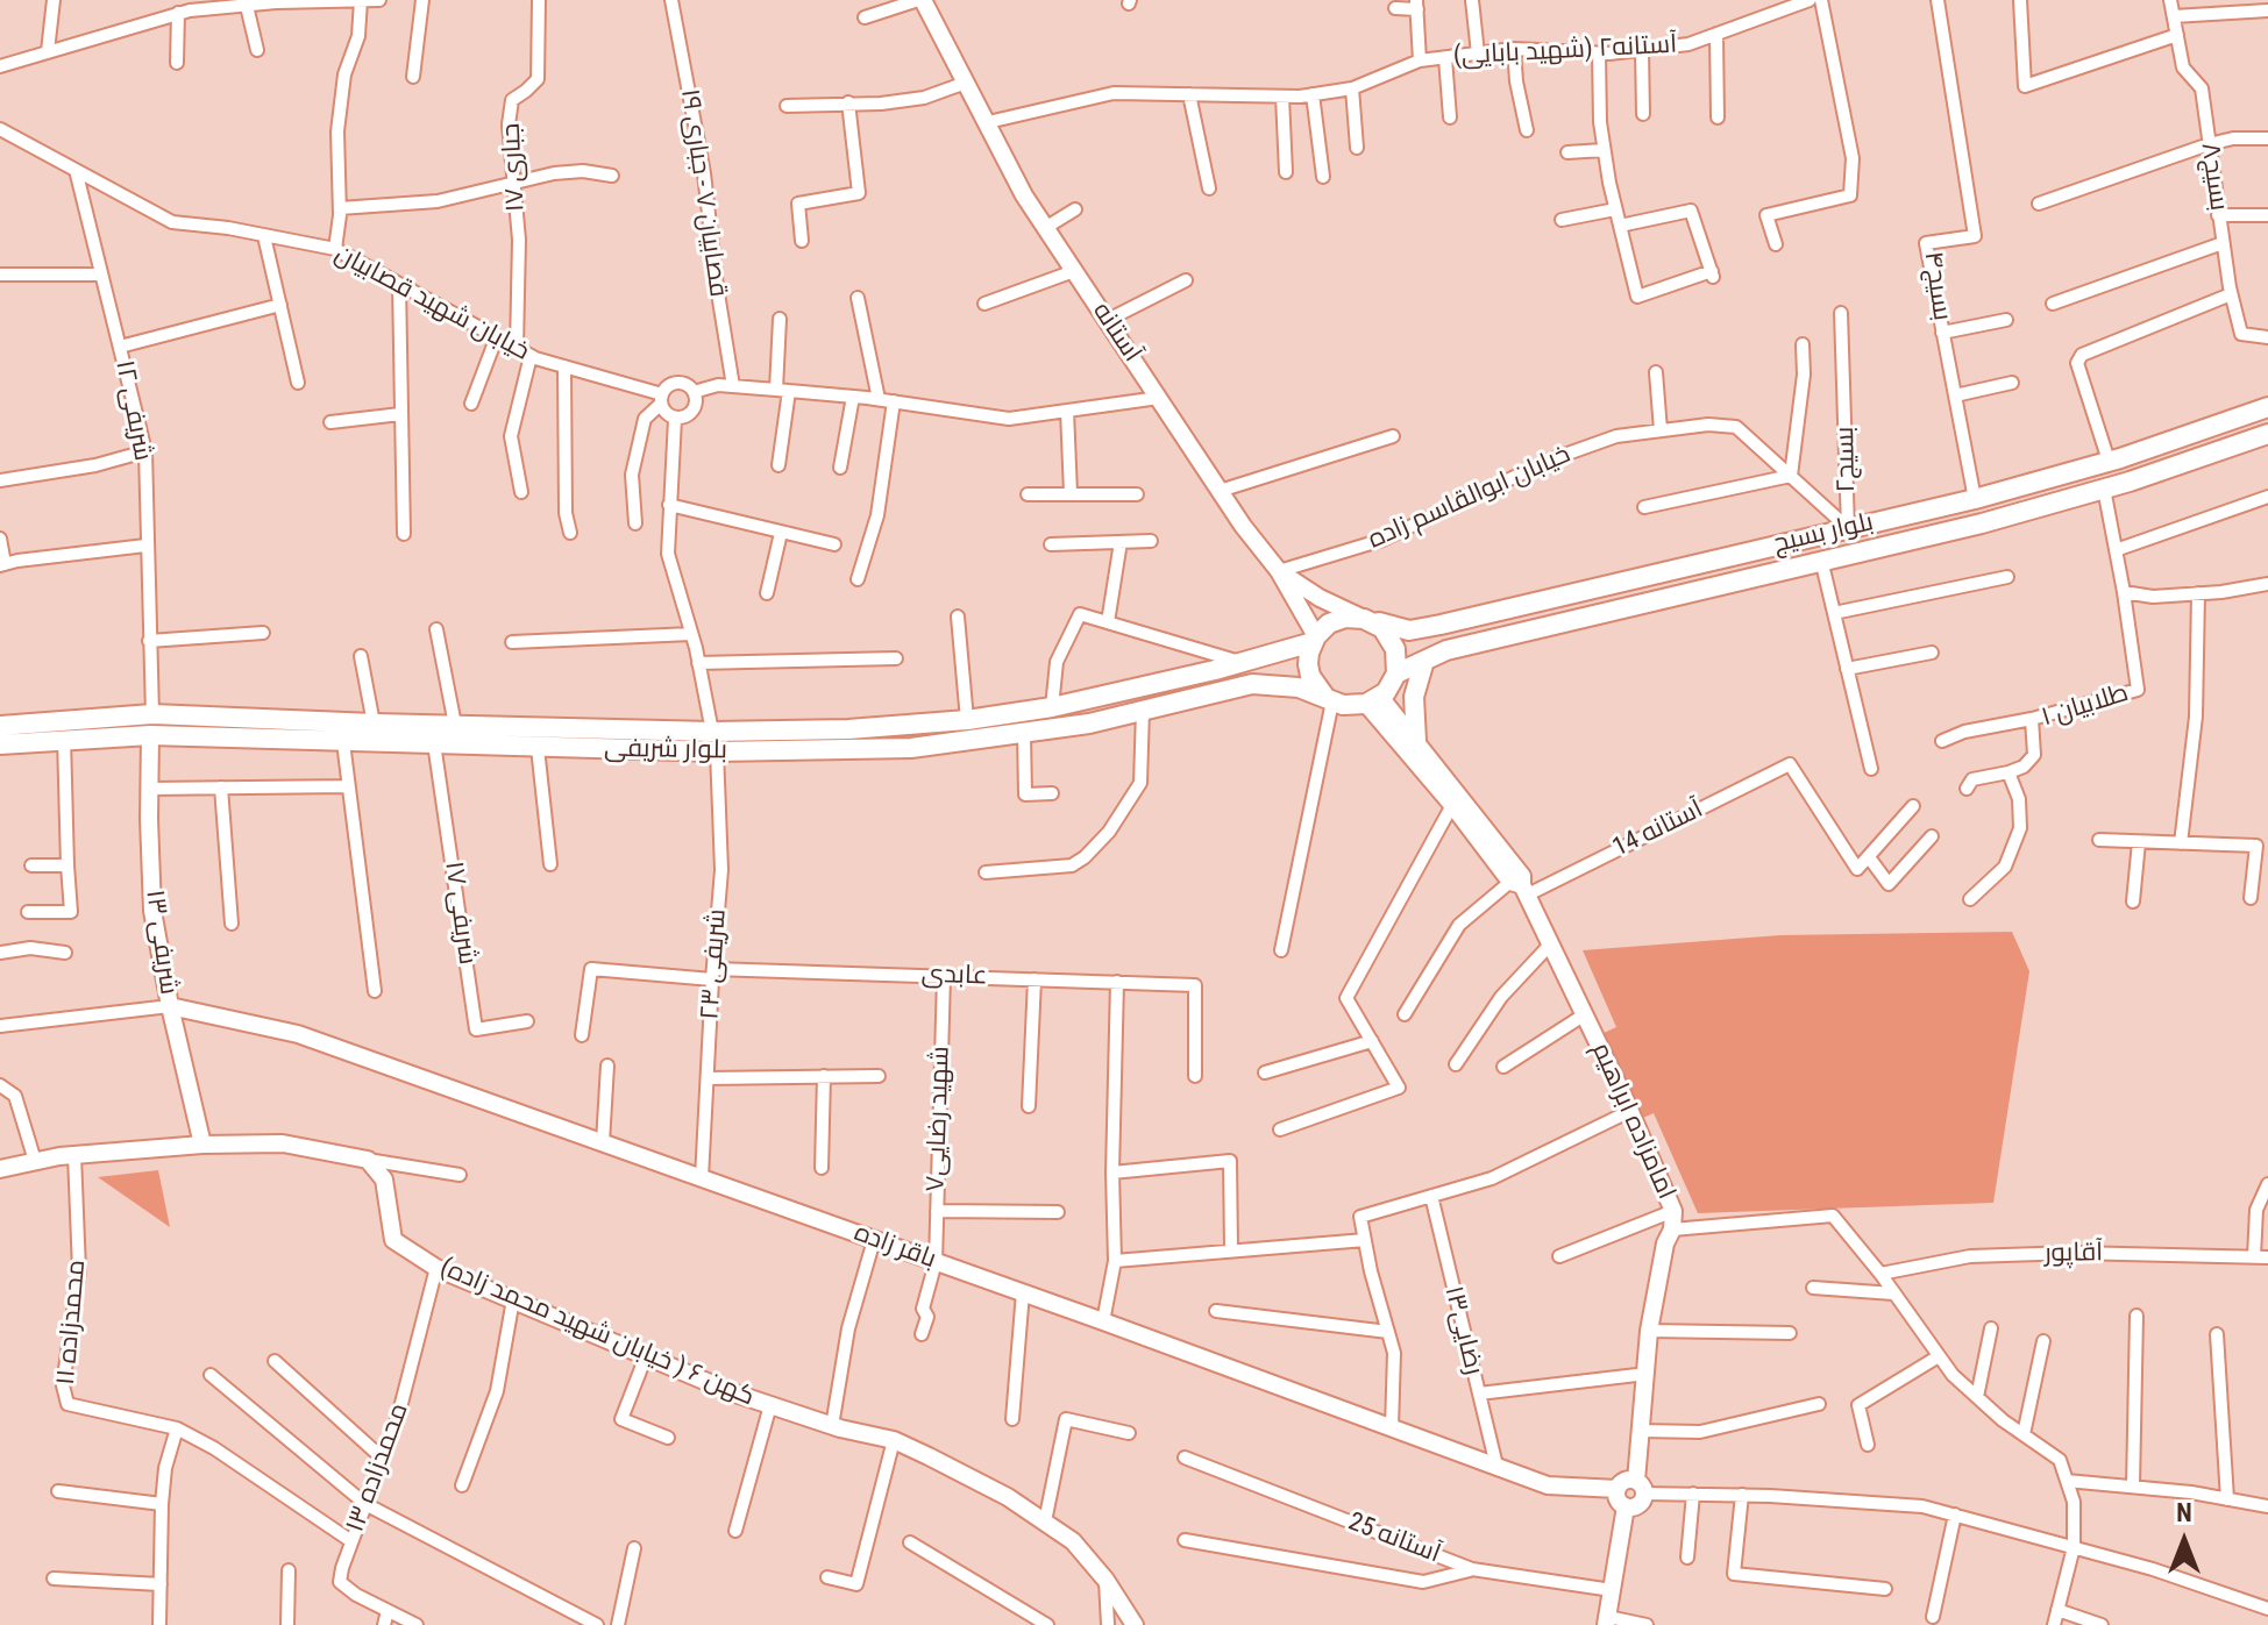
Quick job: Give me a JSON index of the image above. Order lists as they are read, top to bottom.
{
  "streets": {
    "main road": ["بلوار بسیج", "بلوار شریفی"],
    "street": [
      "آستانه۲ (شهید بابایی)",
      "جباری ۱۷",
      "بسیج۸",
      "قصابيان ۷ - جباری ۱۹",
      "بسیج۴",
      "خیابان شهید قصابیان",
      "آستانه",
      "شریفی ۱۲",
      "بسیج۲",
      "خیابان ابوالقاسم زاده",
      "طلابیان ۱",
      "آستانه 14",
      "شریفی ۱۷",
      "شریفی ۱۳",
      "شریفی ۲۳",
      "عابدی",
      "شهید رضایی۷",
      "امامزاده ابراهیم",
      "باقر زاده",
      "آقاپور",
      "محمدزاده ۱۱",
      "رضایی۱۳",
      "کهن ۶ ( خیابان شهید محمد زاده)",
      "محمدزاده ۱۳",
      "آستانه 25"
    ]
  },
  "crossings": [
    ["آستانه۲ (شهید بابایی)", "آستانه"],
    ["جباری ۱۷", "خیابان شهید قصابیان"],
    ["بسیج۴", "بلوار بسیج"],
    ["خیابان شهید قصابیان", "شریفی ۱۲"],
    ["آستانه", "خیابان ابوالقاسم زاده"],
    ["آستانه", "بلوار بسیج"],
    ["آستانه", "بلوار شریفی"],
    ["آستانه", "امامزاده ابراهیم"],
    ["شریفی ۱۲", "بلوار شریفی"],
    ["بسیج۲", "خیابان ابوالقاسم زاده"],
    ["بسیج۲", "بلوار بسیج"],
    ["بلوار بسیج", "بلوار شریفی"],
    ["بلوار بسیج", "امامزاده ابراهیم"],
    ["بلوار شریفی", "شریفی ۱۷"],
    ["بلوار شریفی", "شریفی ۱۳"],
    ["بلوار شریفی", "شریفی ۲۳"],
    ["بلوار شریفی", "امامزاده ابراهیم"],
    ["آستانه 14", "امامزاده ابراهیم"],
    ["شریفی ۱۳", "باقر زاده"],
    ["شریفی ۲۳", "عابدی"],
    ["شریفی ۲۳", "باقر زاده"],
    ["عابدی", "شهید رضایی۷"],
    ["شهید رضایی۷", "باقر زاده"],
    ["امامزاده ابراهیم", "باقر زاده"],
    ["باقر زاده", "رضایی۱۳"],
    ["کهن ۶ ( خیابان شهید محمد زاده)", "محمدزاده ۱۳"]
  ],
  "north": "top"
}
